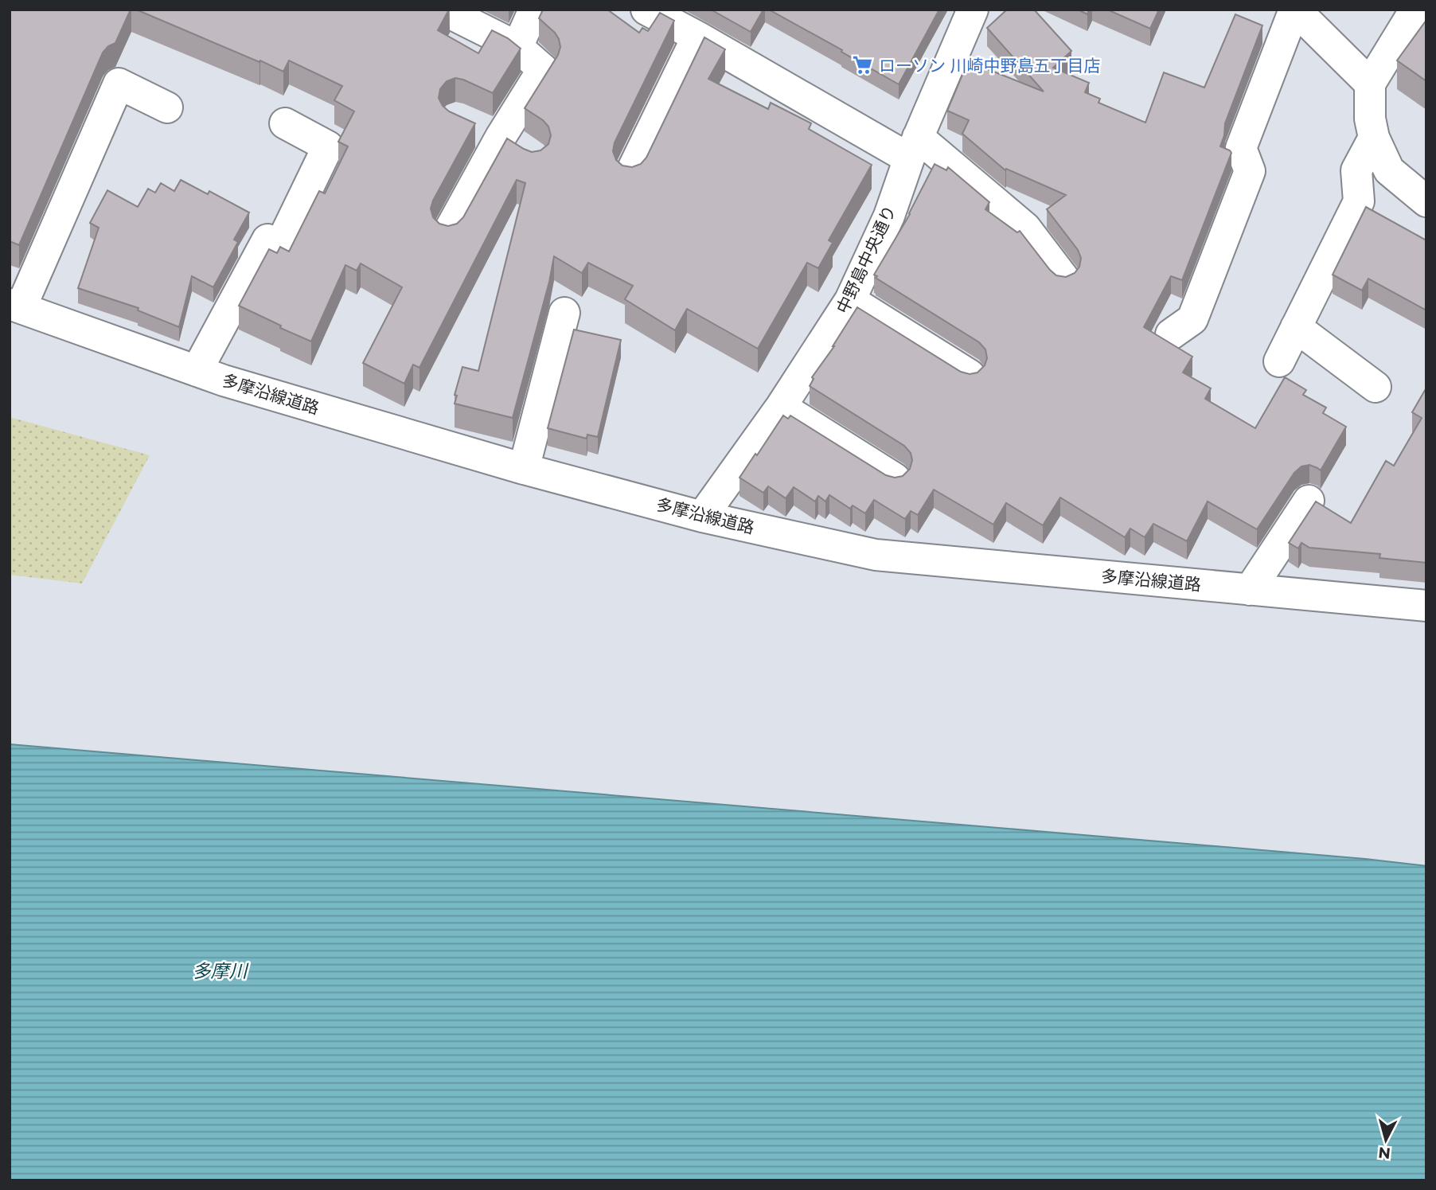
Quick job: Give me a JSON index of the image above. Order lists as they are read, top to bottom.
{
  "streets": {
    "street": ["中野島中央通り", "多摩沿線道路"]
  },
  "crossings": [
    ["中野島中央通り", "多摩沿線道路"]
  ],
  "water": ["多摩川"],
  "places": {
    "supermarket": ["ローソン 川崎中野島五丁目店"]
  },
  "north": "bottom"
}
